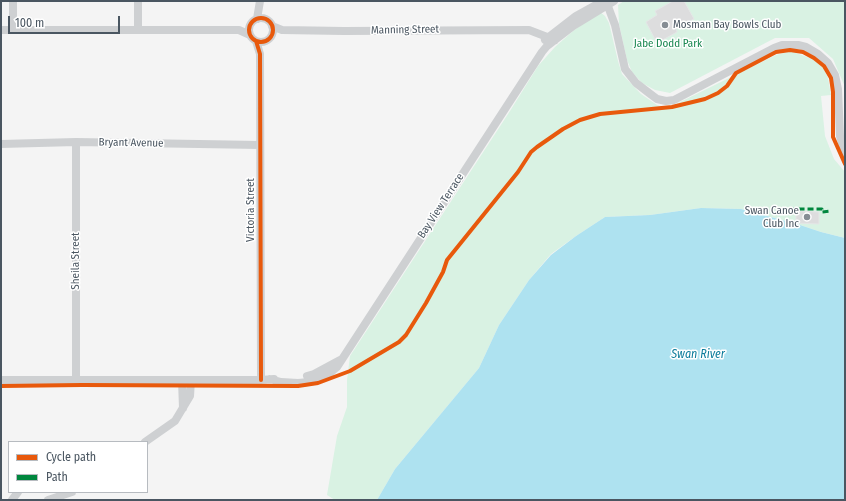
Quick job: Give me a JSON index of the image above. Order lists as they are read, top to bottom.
{
  "streets": {
    "street": [
      "Manning Street",
      "Bryant Avenue",
      "Bay View Terrace",
      "Victoria Street",
      "Sheila Street"
    ]
  },
  "crossings": [
    ["Manning Street", "Bay View Terrace"],
    ["Manning Street", "Victoria Street"],
    ["Bryant Avenue", "Victoria Street"],
    ["Bryant Avenue", "Sheila Street"],
    ["Bay View Terrace", "Victoria Street"],
    ["Bay View Terrace", "Sheila Street"]
  ],
  "water": ["Swan River"],
  "parks": ["Jabe Dodd Park"],
  "places": ["Mosman Bay Bowls Club", "Swan Canoe Club Inc"],
  "legend": ["Cycle path", "Path"],
  "scale_bar": "100 m"
}
